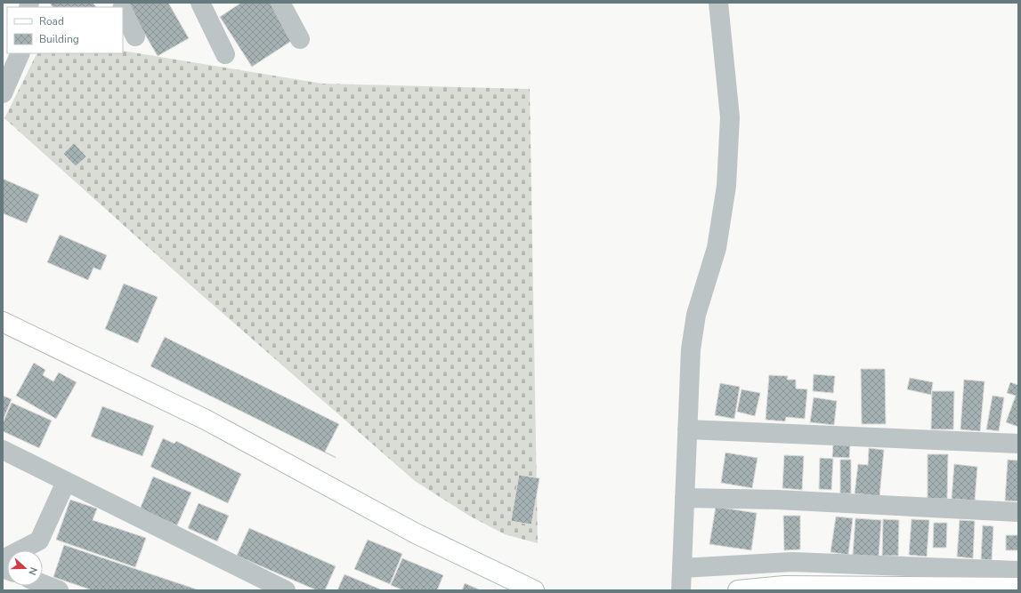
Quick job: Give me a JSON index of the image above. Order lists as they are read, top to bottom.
{
  "legend": ["Road", "Building"],
  "north": "right"
}
